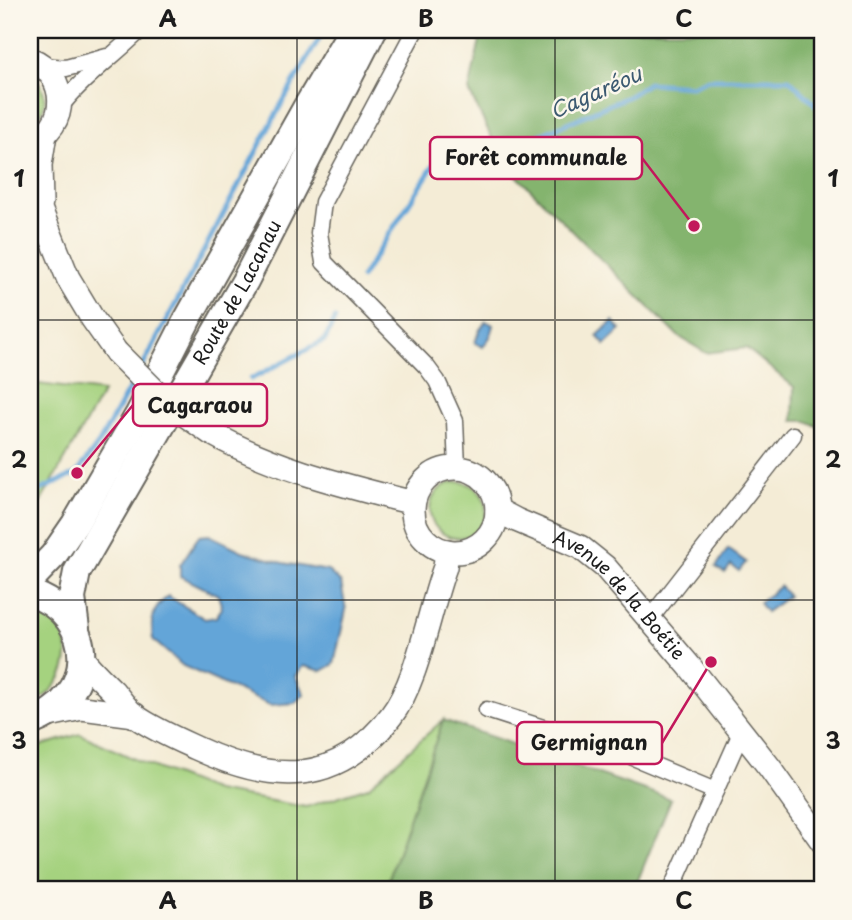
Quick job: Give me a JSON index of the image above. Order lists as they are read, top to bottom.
{
  "streets": {
    "main road": ["Route de Lacanau", "Avenue de la Boétie"]
  },
  "water": ["Cagaréou"],
  "places": ["Forêt communale", "Cagaraou", "Germignan"],
  "grid": {
    "columns": ["A", "B", "C"],
    "rows": ["1", "2", "3"]
  }
}
